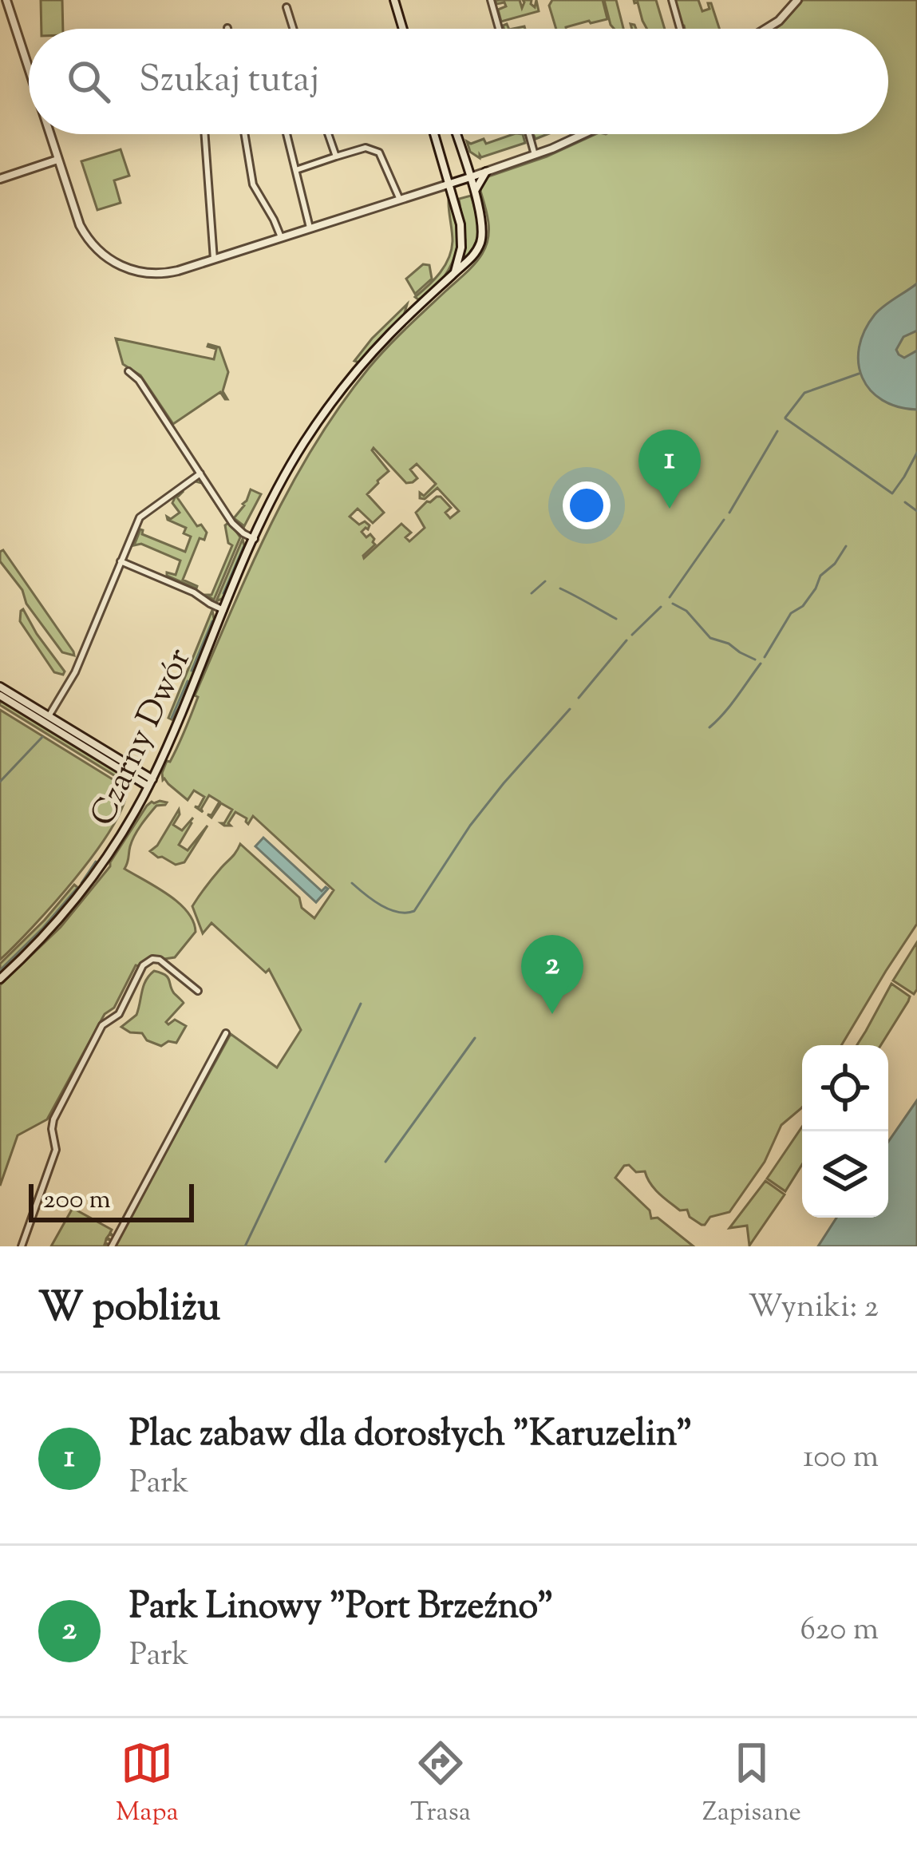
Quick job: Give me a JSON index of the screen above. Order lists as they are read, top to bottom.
{
  "streets": {
    "main road": ["Czarny Dwór"]
  },
  "scale_bar": "200 m",
  "page": {
    "search": "Szukaj tutaj",
    "pins": ["1", "2"],
    "scale": "200 m",
    "heading": ["W pobliżu", "Wyniki: 2"],
    "list": [
      {
        "mark": "1",
        "name": "Plac zabaw dla dorosłych \"Karuzelin\"",
        "note": "Park",
        "value": "100 m"
      },
      {
        "mark": "2",
        "name": "Park Linowy \"Port Brzeźno\"",
        "note": "Park",
        "value": "620 m"
      }
    ],
    "nav": ["Mapa", "Trasa", "Zapisane"]
  }
}
